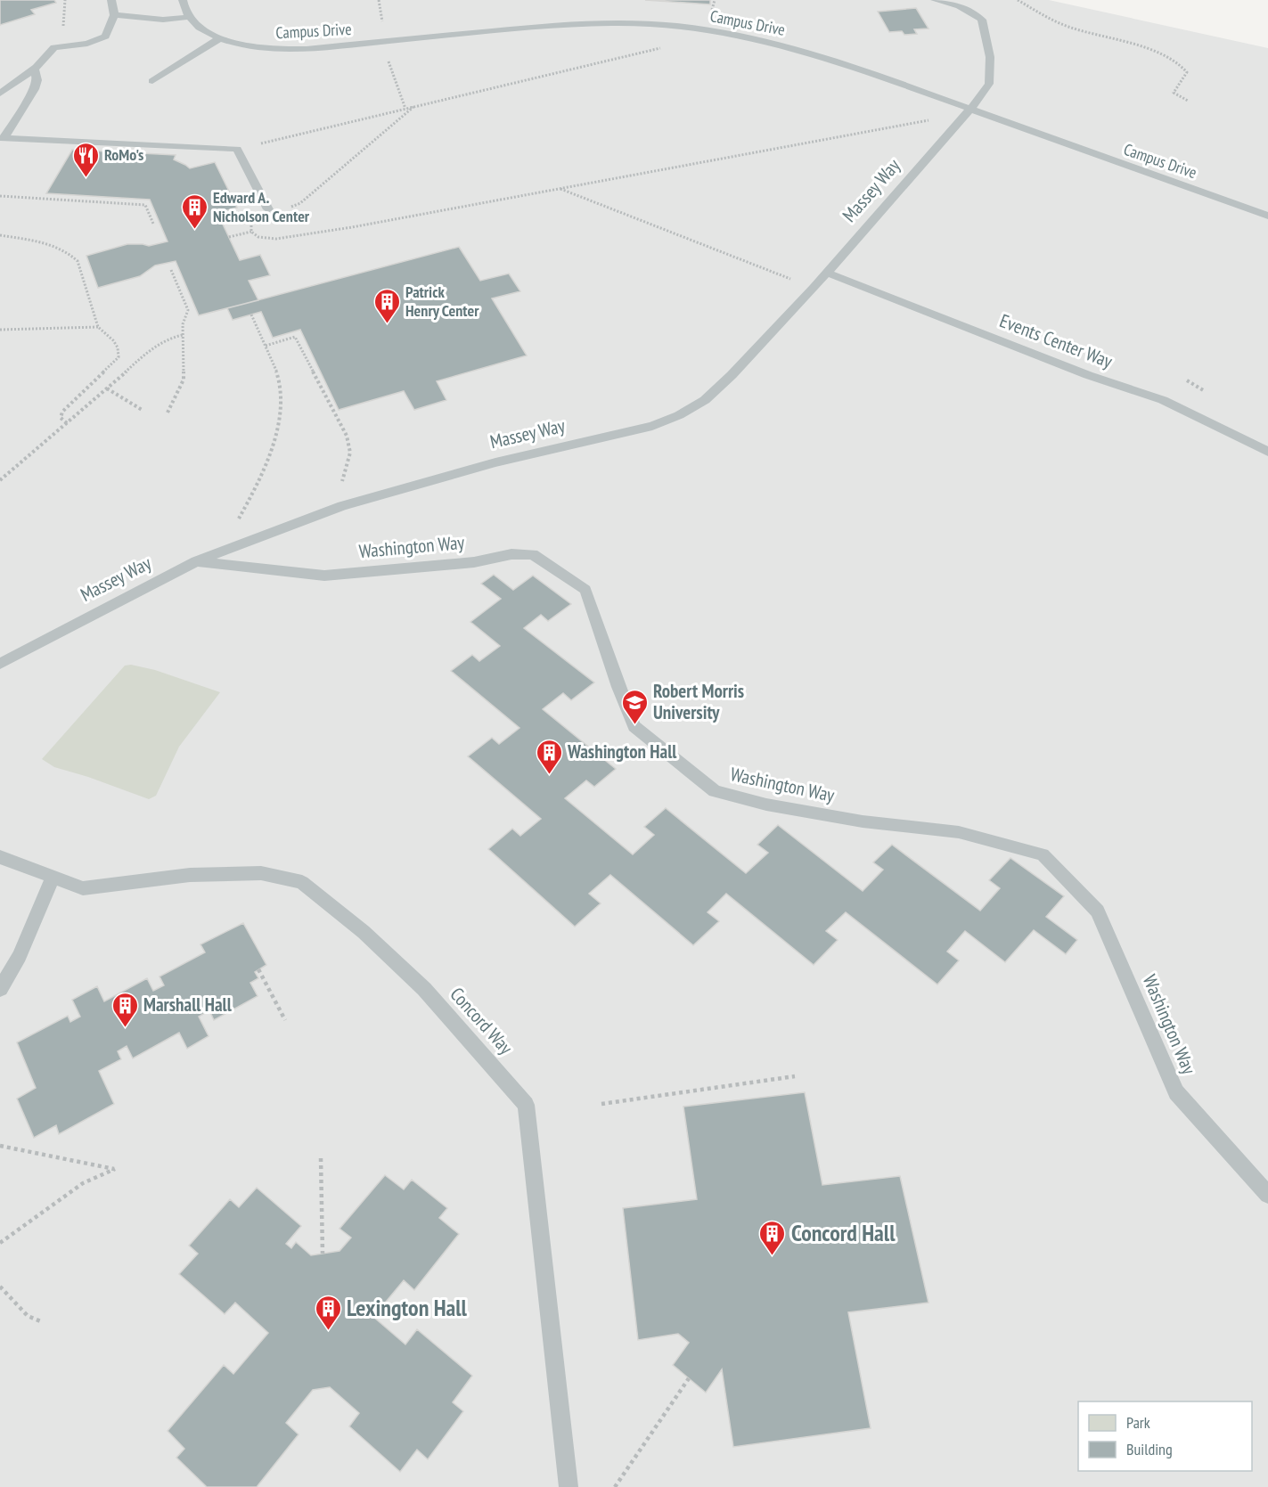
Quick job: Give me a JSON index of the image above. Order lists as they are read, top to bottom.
{
  "streets": {
    "lane": [
      "Campus Drive",
      "Massey Way",
      "Events Center Way",
      "Washington Way",
      "Concord Way"
    ]
  },
  "crossings": [
    ["Campus Drive", "Massey Way"],
    ["Massey Way", "Events Center Way"],
    ["Massey Way", "Washington Way"]
  ],
  "places": {
    "restaurant": ["RoMo's"],
    "building": [
      "Edward A. Nicholson Center",
      "Patrick Henry Center",
      "Washington Hall",
      "Marshall Hall",
      "Concord Hall",
      "Lexington Hall"
    ],
    "school or university": ["Robert Morris University"]
  },
  "legend": ["Park", "Building"]
}
